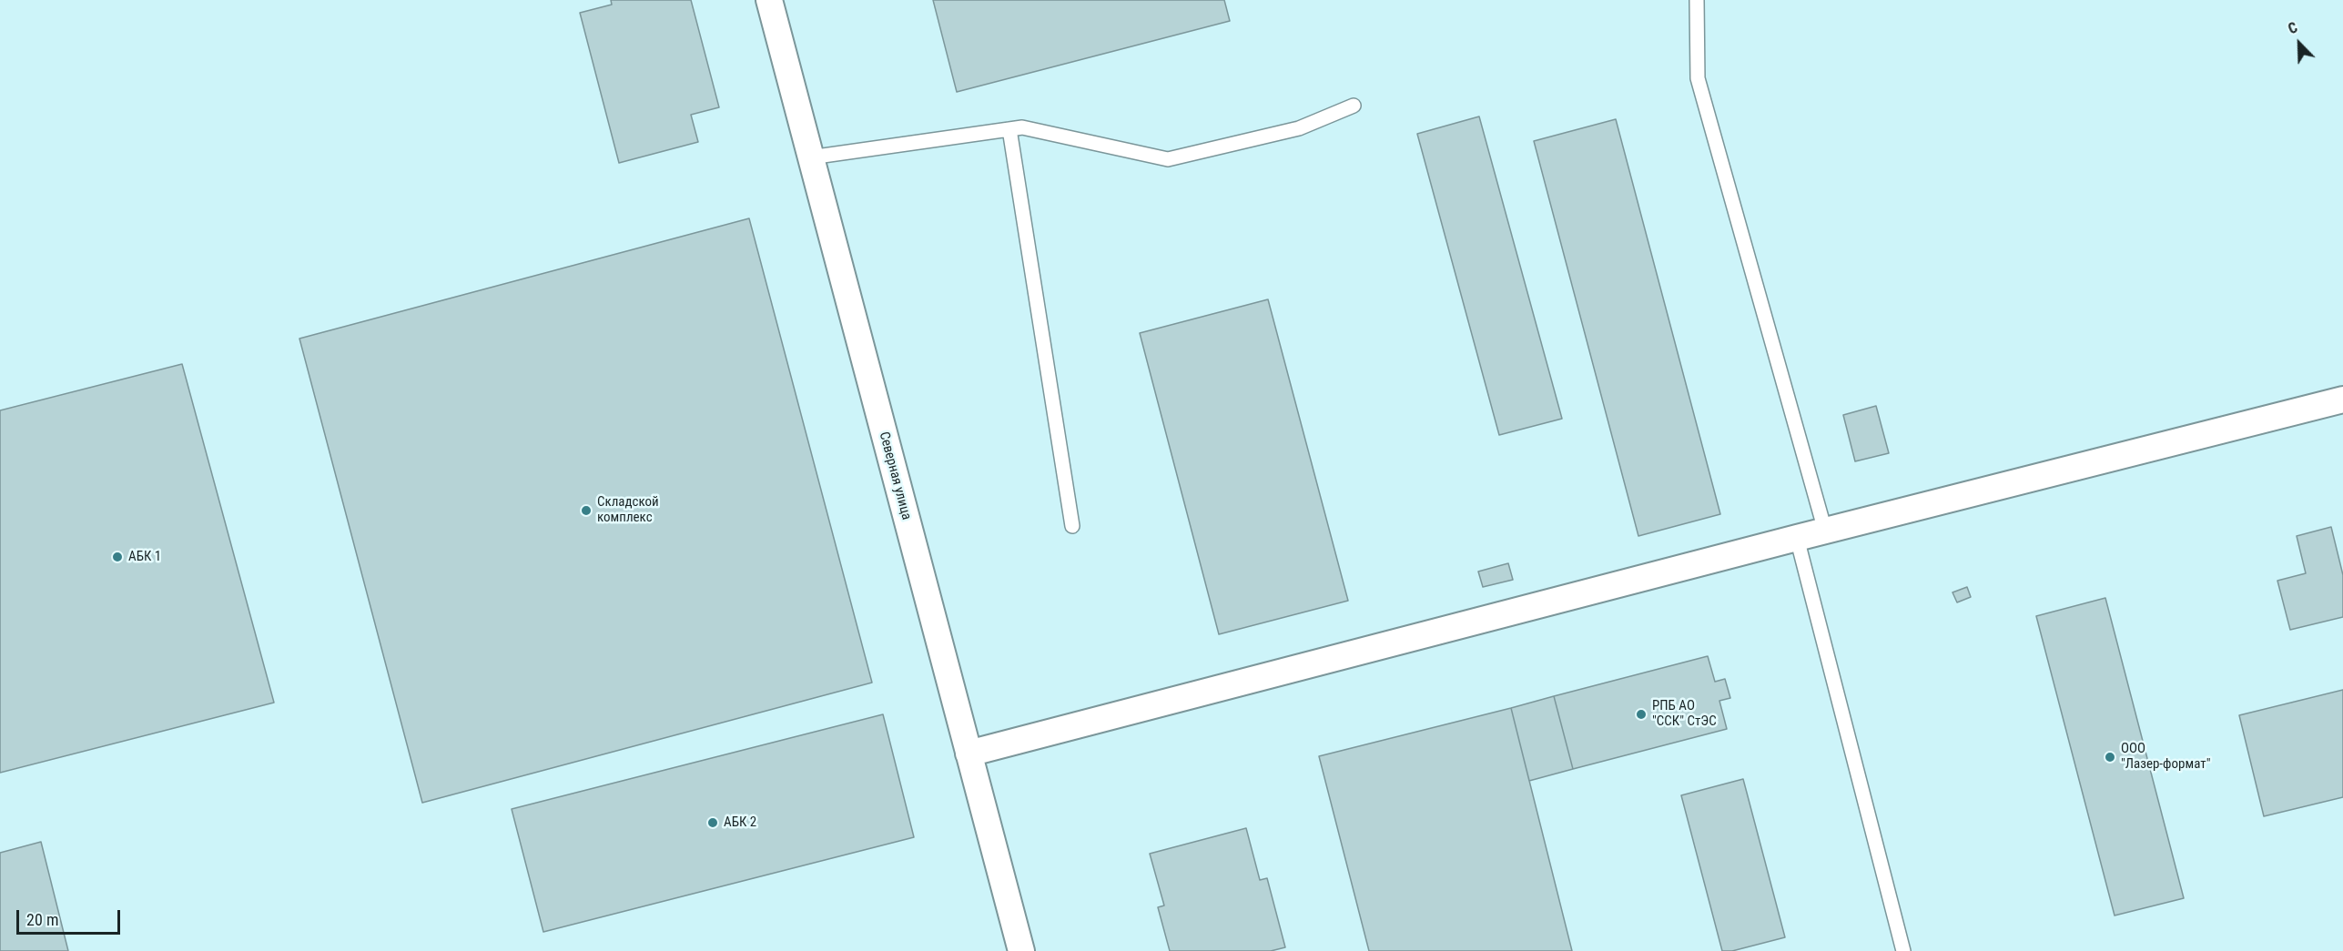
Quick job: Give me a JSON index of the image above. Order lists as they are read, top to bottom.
{
  "streets": {
    "street": ["Северная улица"]
  },
  "places": [
    "Складской комплекс",
    "АБК 1",
    "РПБ АО \"ССК\" СтЭС",
    "ООО \"Лазер-формат\"",
    "АБК 2"
  ],
  "scale_bar": "20 m",
  "north": "top left"
}
